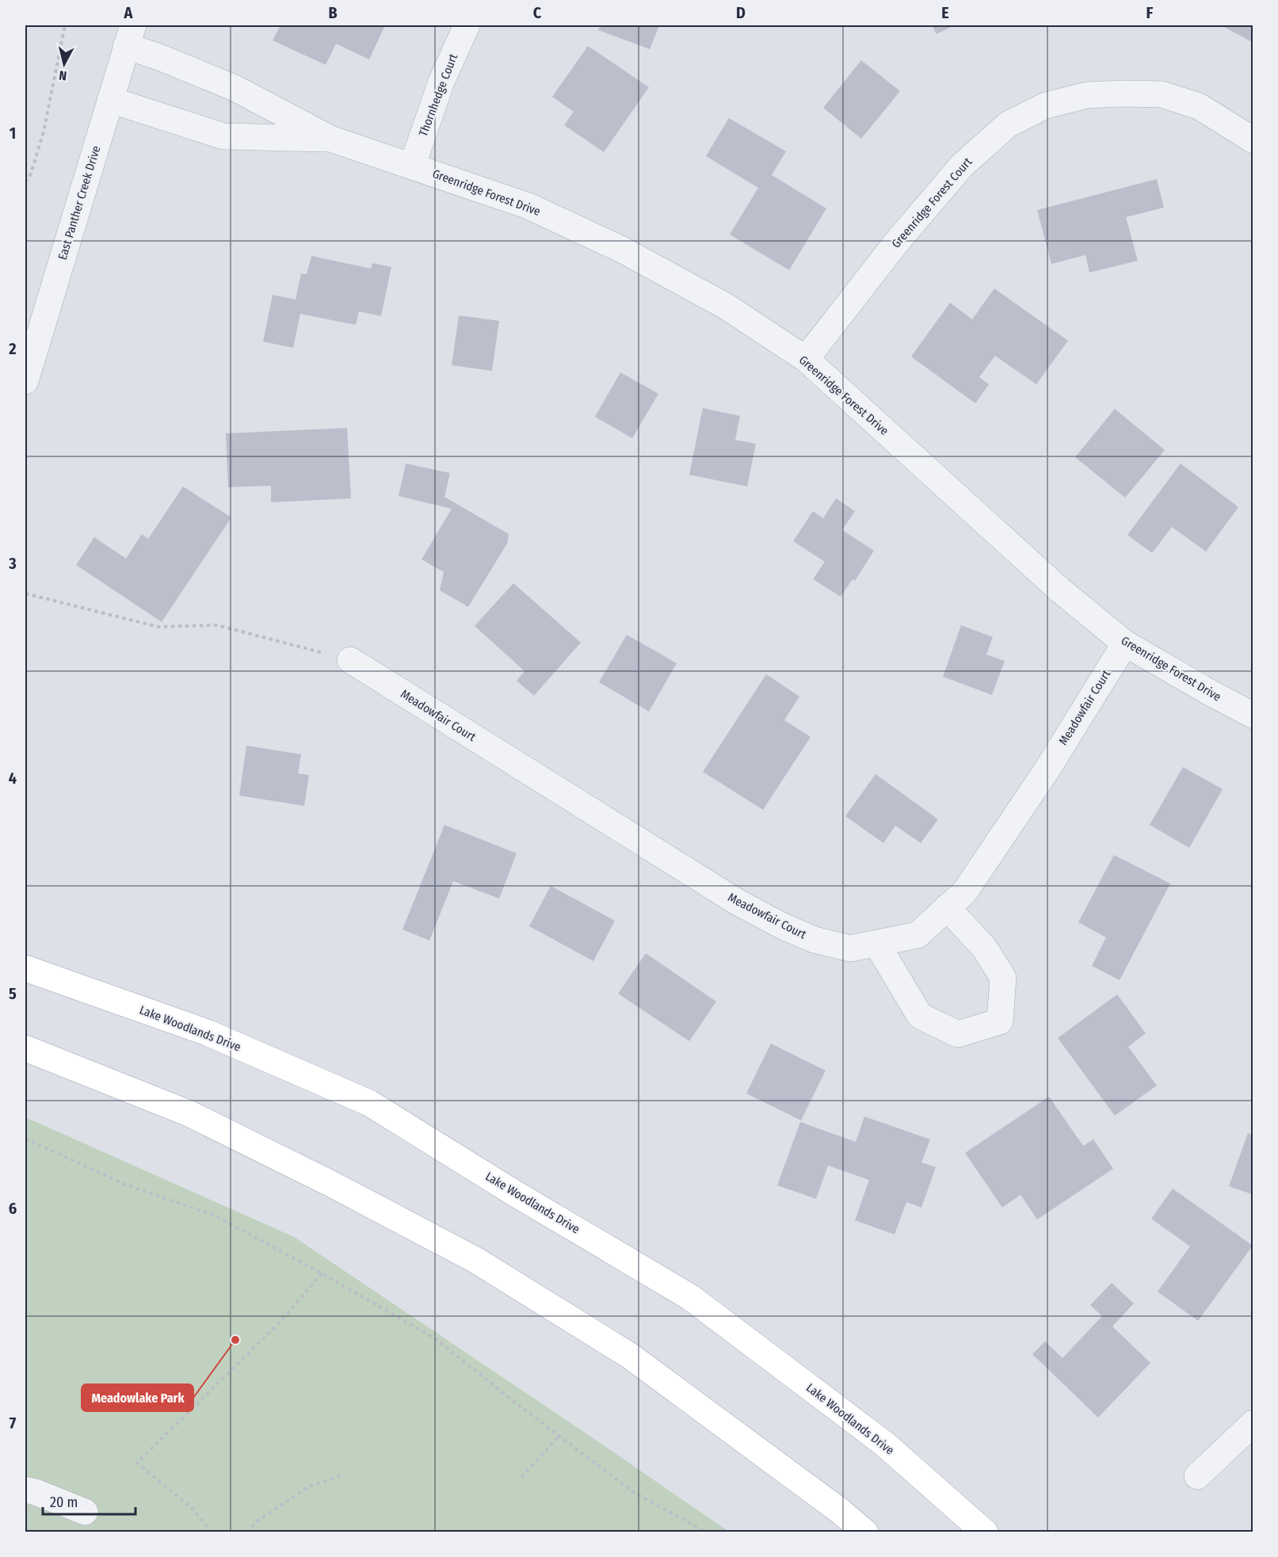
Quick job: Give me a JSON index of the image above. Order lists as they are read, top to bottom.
{
  "streets": {
    "main road": ["Lake Woodlands Drive"],
    "street": [
      "Thornhedge Court",
      "Greenridge Forest Drive",
      "East Panther Creek Drive",
      "Greenridge Forest Court",
      "Meadowfair Court"
    ]
  },
  "crossings": [
    ["Thornhedge Court", "Greenridge Forest Drive"],
    ["Greenridge Forest Drive", "East Panther Creek Drive"],
    ["Greenridge Forest Drive", "Greenridge Forest Court"],
    ["Greenridge Forest Drive", "Meadowfair Court"]
  ],
  "places": ["Meadowlake Park"],
  "scale_bar": "20 m",
  "north": "bottom",
  "grid": {
    "columns": [
      "A",
      "B",
      "C",
      "D",
      "E",
      "F"
    ],
    "rows": [
      "1",
      "2",
      "3",
      "4",
      "5",
      "6",
      "7"
    ]
  }
}
